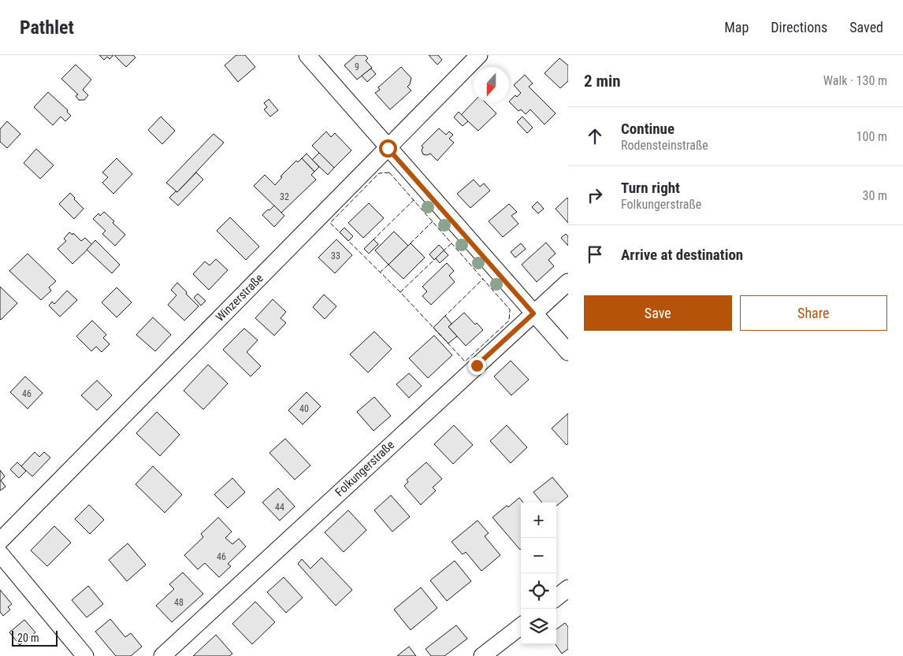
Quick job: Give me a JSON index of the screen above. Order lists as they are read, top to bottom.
{
  "streets": {
    "street": ["Winzerstraße", "Folkungerstraße"]
  },
  "house_numbers": [
    "9",
    "32",
    "33",
    "46",
    "40",
    "44",
    "46",
    "48"
  ],
  "scale_bar": "20 m",
  "north": "bottom",
  "page": {
    "header": "Pathlet",
    "nav": ["Map", "Directions", "Saved"],
    "heading": ["2 min", "Walk · 130 m"],
    "list": [
      ["Continue", "Rodensteinstraße", "100 m"],
      ["Turn right", "Folkungerstraße", "30 m"],
      "Arrive at destination"
    ],
    "buttons": ["Save", "Share"],
    "map_buttons": ["+", "−"],
    "scale": "20 m"
  }
}
